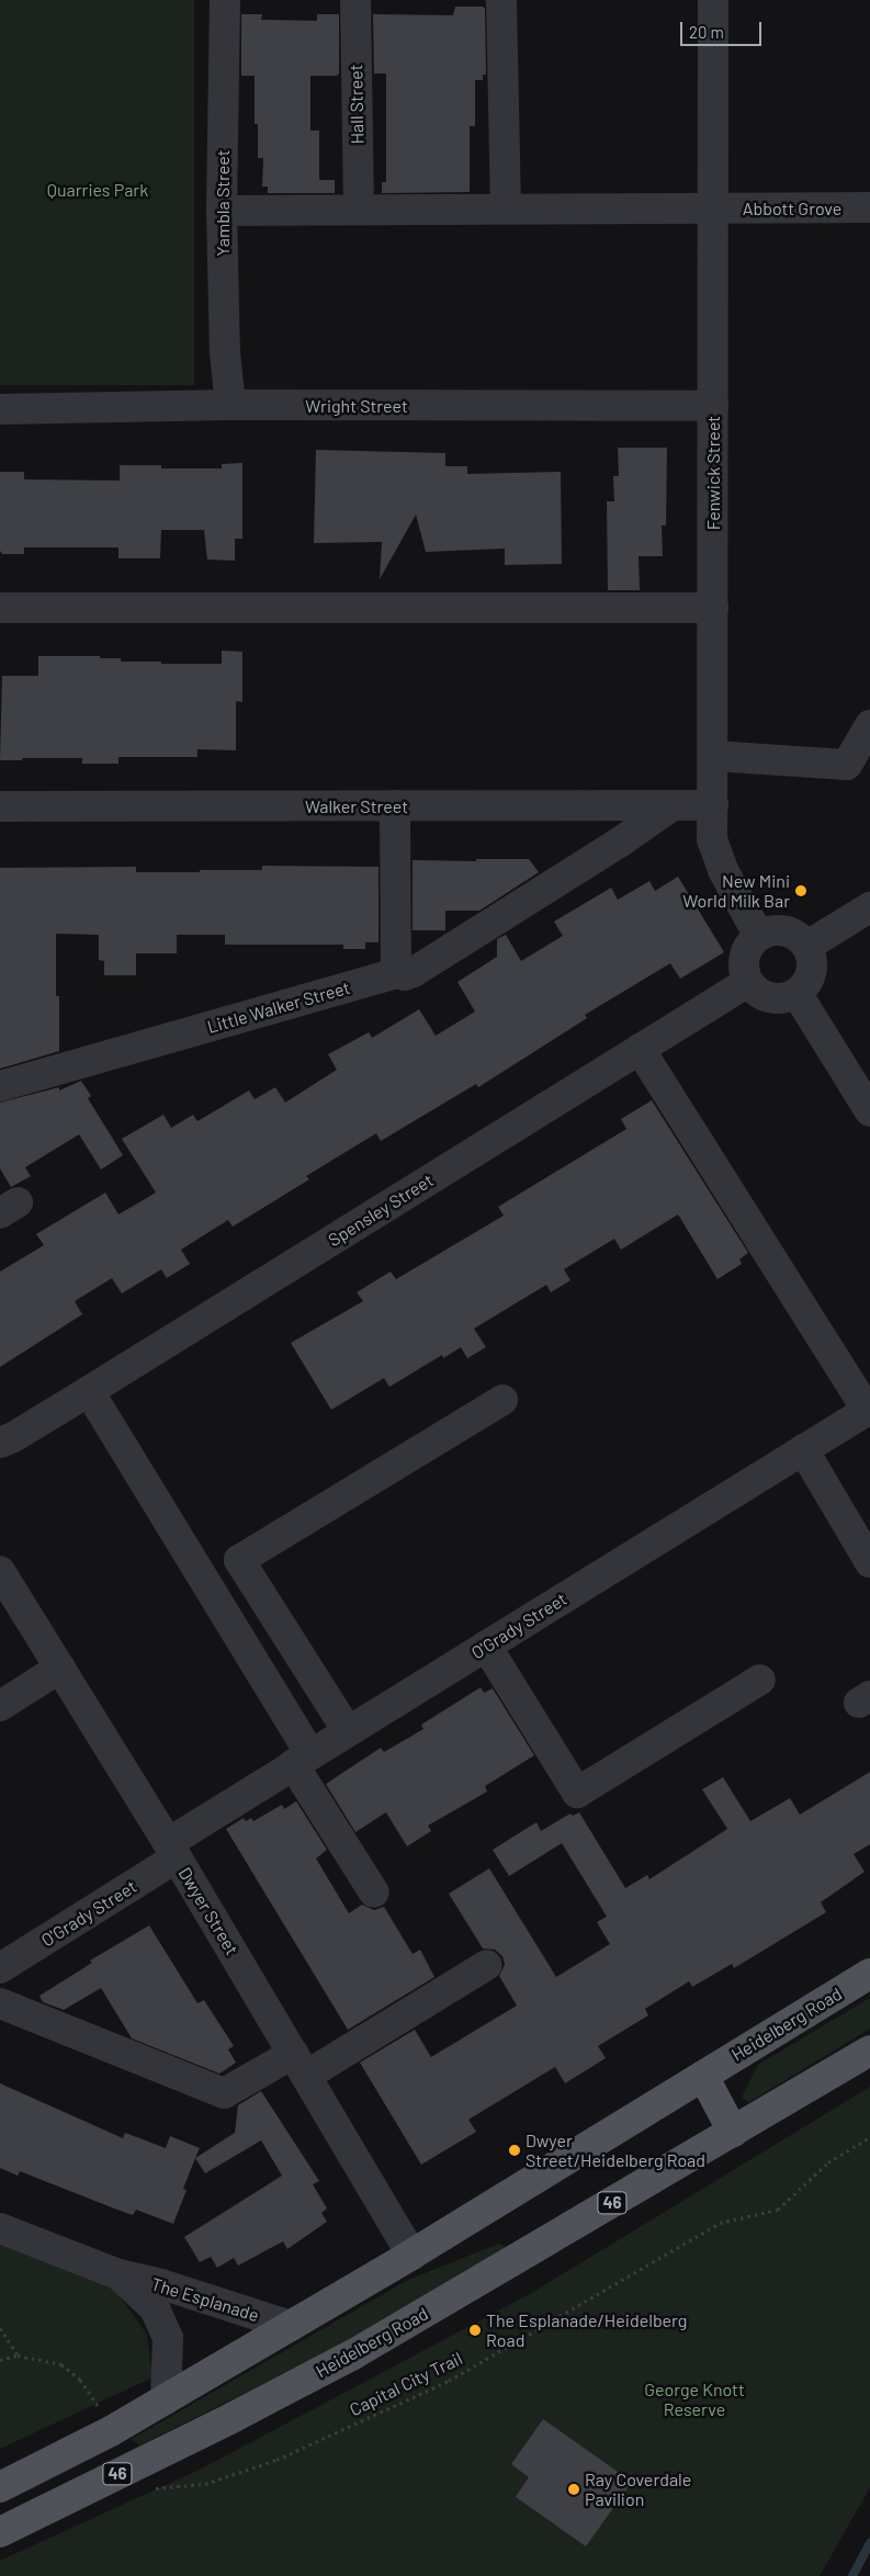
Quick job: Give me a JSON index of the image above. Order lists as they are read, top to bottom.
{
  "streets": {
    "main road": ["Heidelberg Road", "46"],
    "street": [
      "Hall Street",
      "Yambla Street",
      "Abbott Grove",
      "Wright Street",
      "Fenwick Street",
      "Walker Street",
      "Little Walker Street",
      "Spensley Street",
      "O'Grady Street",
      "Dwyer Street",
      "The Esplanade"
    ],
    "path": ["Capital City Trail"]
  },
  "crossings": [
    ["Hall Street", "Abbott Grove"],
    ["Yambla Street", "Abbott Grove"],
    ["Yambla Street", "Wright Street"],
    ["Abbott Grove", "Fenwick Street"],
    ["Wright Street", "Fenwick Street"],
    ["Fenwick Street", "Walker Street"],
    ["Fenwick Street", "Spensley Street"],
    ["Walker Street", "Little Walker Street"],
    ["O'Grady Street", "Dwyer Street"],
    ["Dwyer Street", "Heidelberg Road"],
    ["Heidelberg Road", "The Esplanade"],
    ["Heidelberg Road", "Capital City Trail"]
  ],
  "parks": ["Quarries Park", "George Knott Reserve"],
  "places": [
    "New Mini World Milk Bar",
    "Dwyer Street/Heidelberg Road",
    "The Esplanade/Heidelberg Road",
    "Ray Coverdale Pavilion"
  ],
  "scale_bar": "20 m"
}
